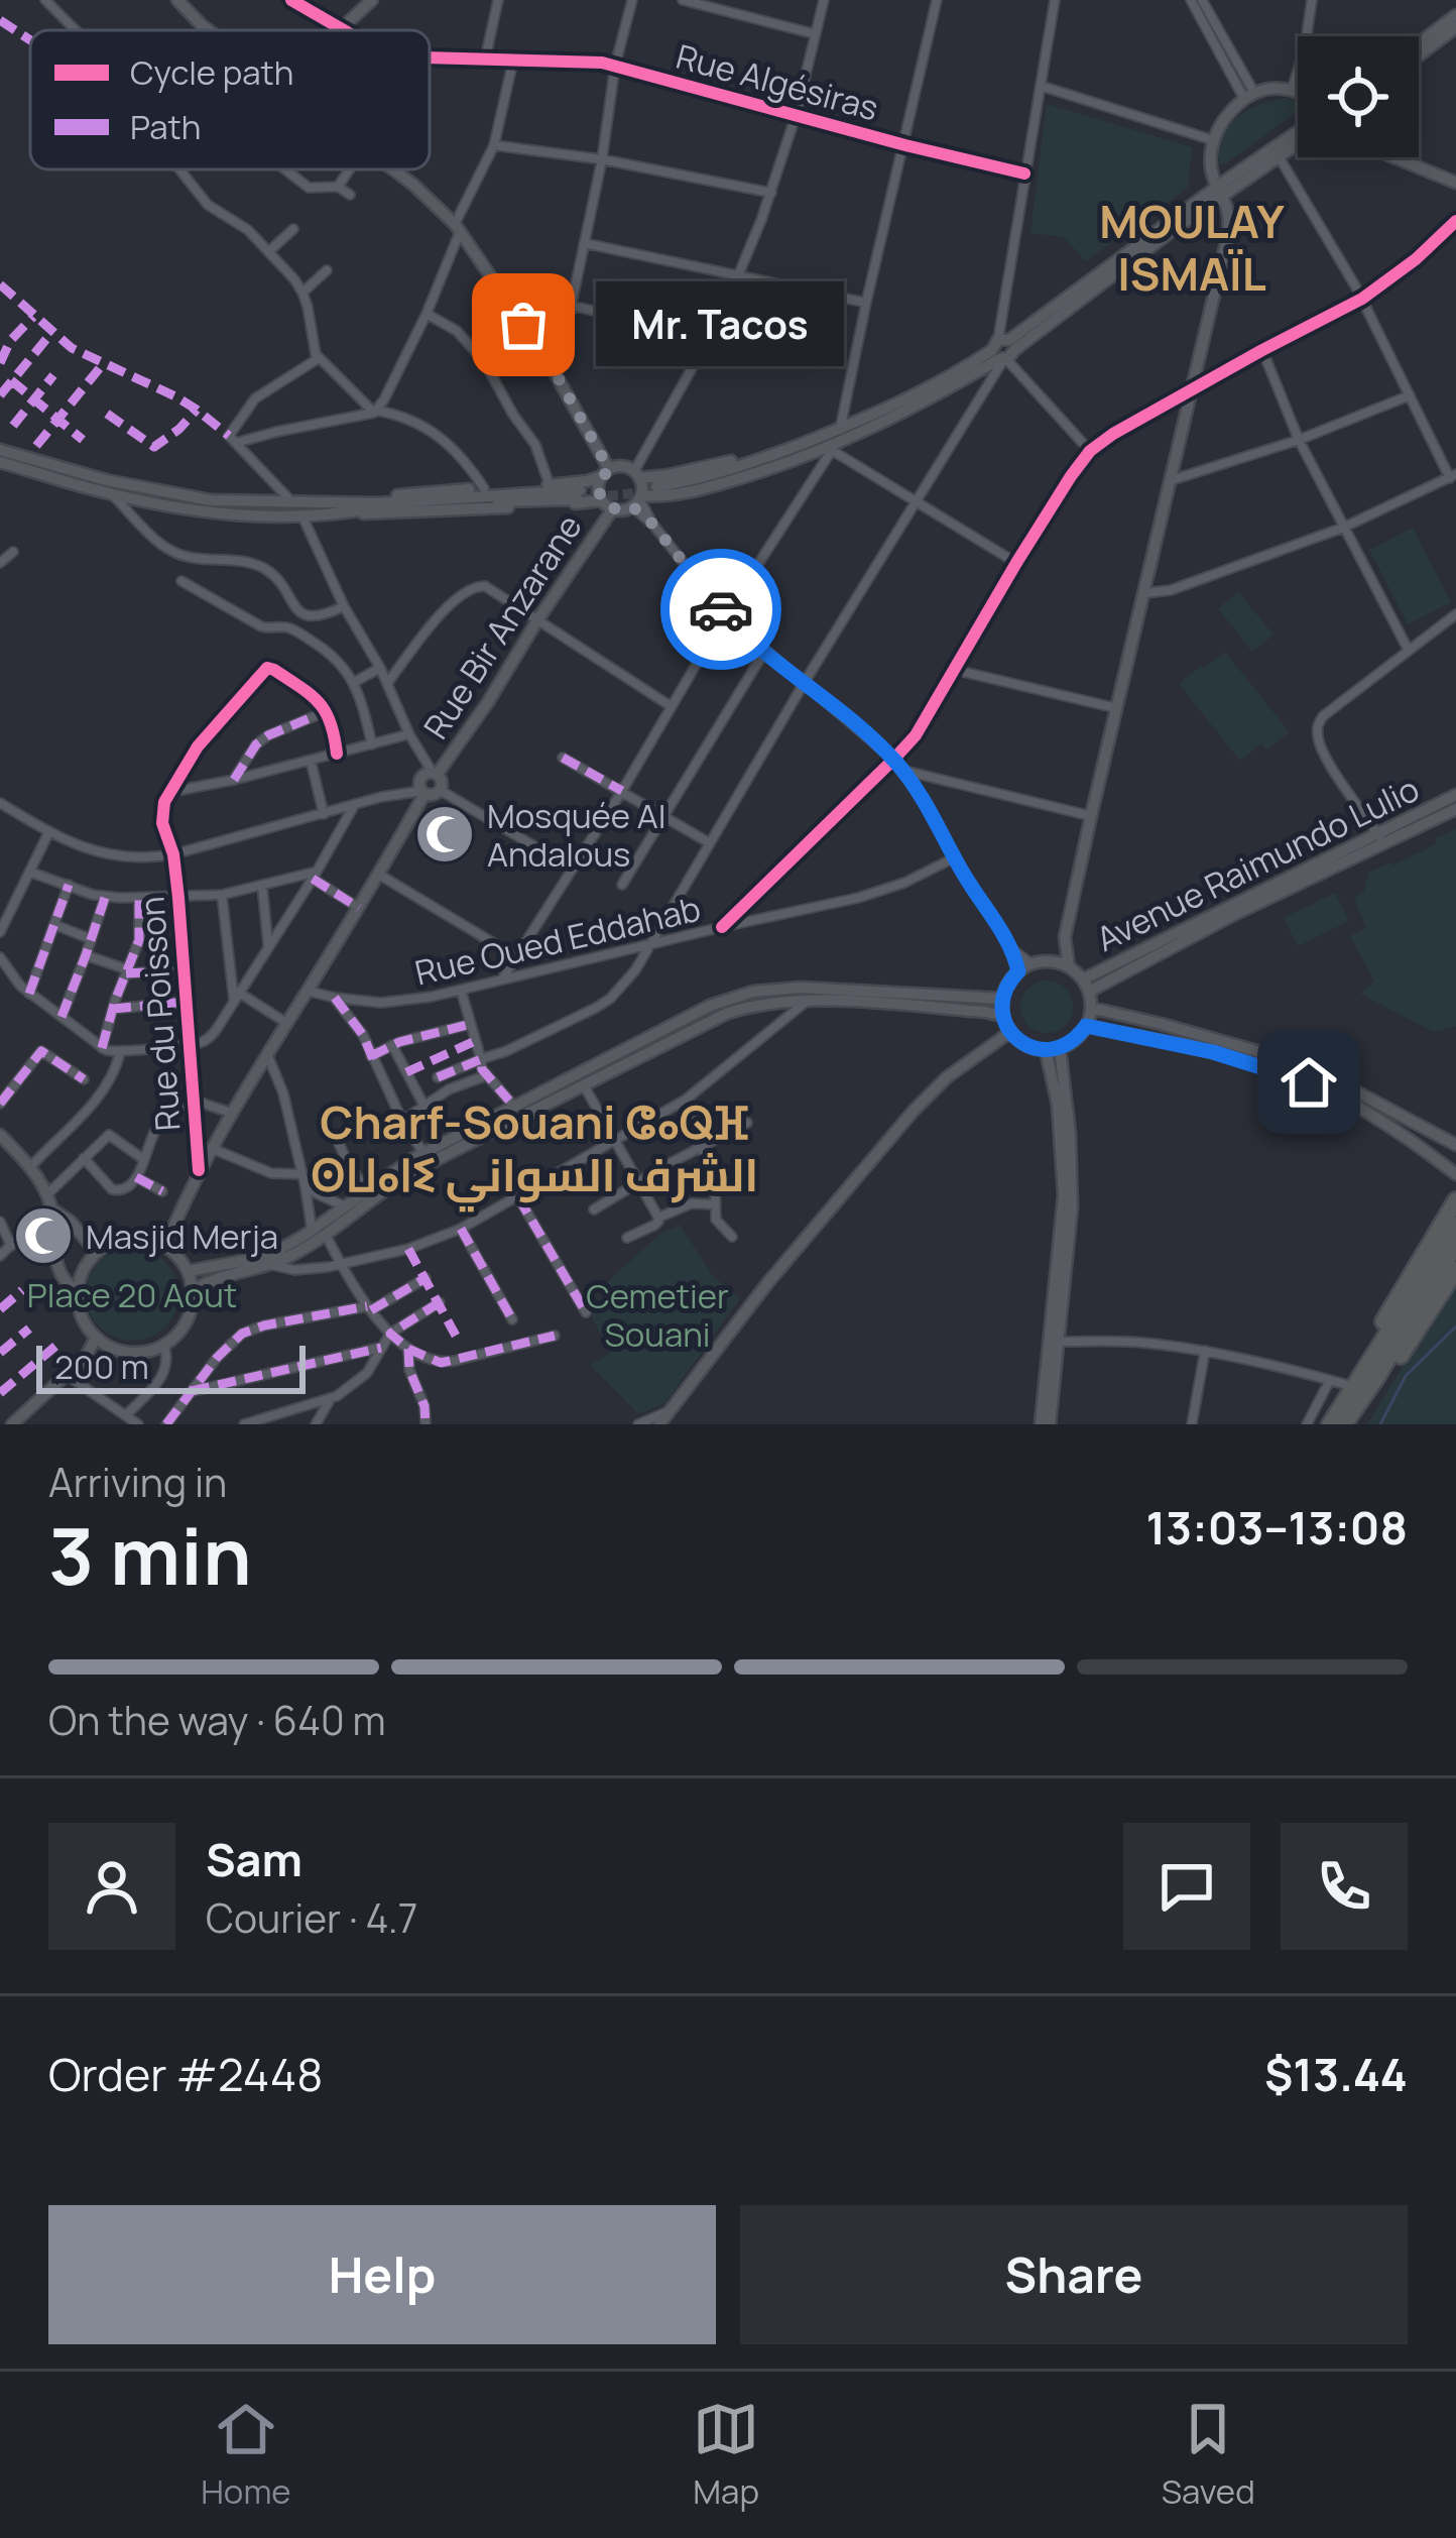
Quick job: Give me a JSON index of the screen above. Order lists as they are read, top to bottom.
{
  "streets": {
    "main road": ["Rue Bir Anzarane", "Avenue Raimundo Lulio"],
    "street": ["Rue Algésiras", "Rue Oued Eddahab", "Rue du Poisson"]
  },
  "districts": ["MOULAY ISMAÏL", "Charf-Souani ⵛⴰⵕⴼ ⵙⵡⴰⵏⵉ الشرف السواني"],
  "parks": ["Place 20 Aout", "Cemetier Souani"],
  "places": {
    "other": ["Mr. Tacos"],
    "mosque": ["Mosquée Al Andalous", "Masjid Merja"]
  },
  "legend": ["Cycle path", "Path"],
  "scale_bar": "200 m",
  "page": {
    "bubble": "Mr. Tacos",
    "scale": "200 m",
    "heading": ["3 min", "Arriving in", "13:03–13:08"],
    "panel": [
      "Sam",
      "Courier · 4.7",
      "Order #2448",
      "$13.44"
    ],
    "bar": "On the way · 640 m",
    "buttons": ["Help", "Share"],
    "tabs": ["Home", "Map", "Saved"]
  }
}
